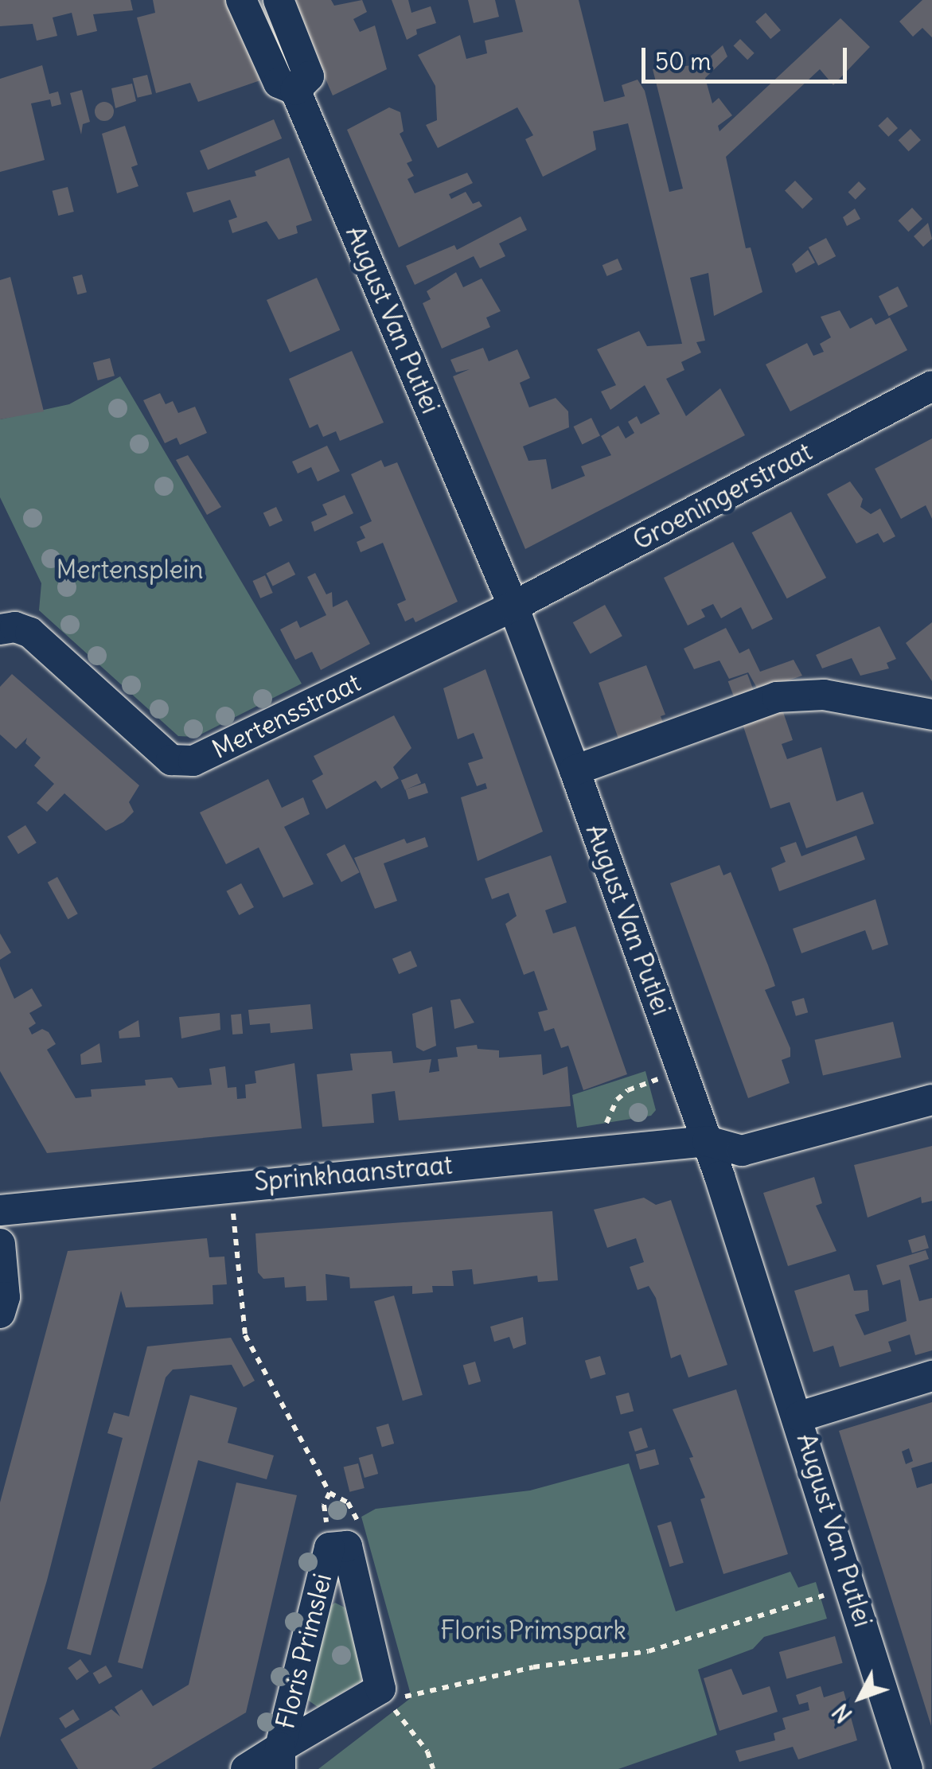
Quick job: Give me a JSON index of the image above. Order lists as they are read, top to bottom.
{
  "streets": {
    "street": [
      "August Van Putlei",
      "Groeningerstraat",
      "Mertensstraat",
      "Sprinkhaanstraat",
      "Floris Primslei"
    ]
  },
  "crossings": [
    ["August Van Putlei", "Groeningerstraat"],
    ["August Van Putlei", "Mertensstraat"],
    ["August Van Putlei", "Sprinkhaanstraat"],
    ["Groeningerstraat", "Mertensstraat"]
  ],
  "parks": ["Mertensplein", "Floris Primspark"],
  "scale_bar": "50 m",
  "north": "bottom left"
}
